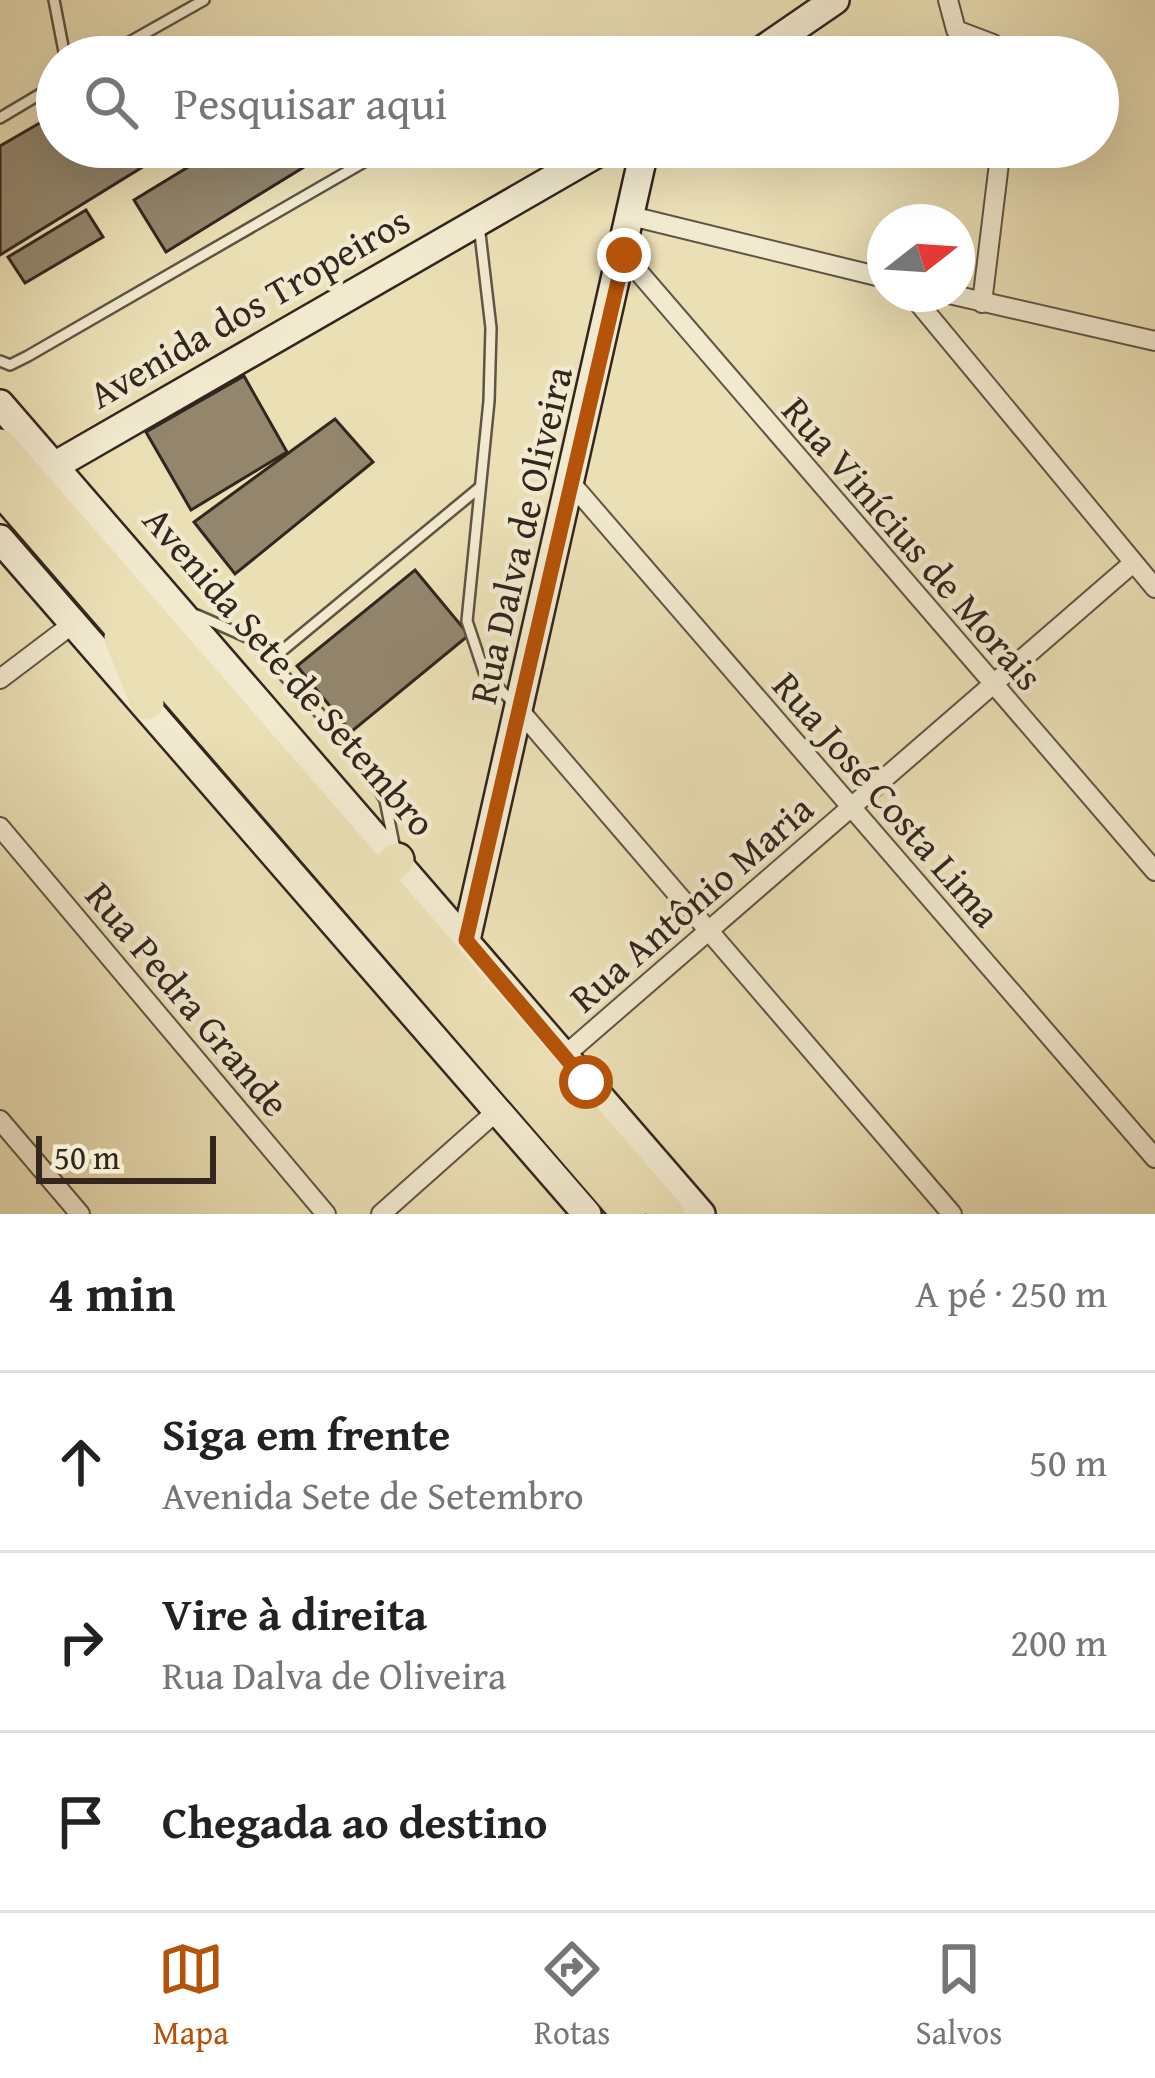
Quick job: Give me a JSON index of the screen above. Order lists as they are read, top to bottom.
{
  "streets": {
    "highway": ["Avenida Sete de Setembro"],
    "main road": ["Avenida dos Tropeiros", "Rua Dalva de Oliveira"],
    "street": [
      "Rua Vinícius de Morais",
      "Rua José Costa Lima",
      "Rua Antônio Maria",
      "Rua Pedra Grande"
    ]
  },
  "crossings": [
    ["Avenida dos Tropeiros", "Avenida Sete de Setembro"],
    ["Rua Dalva de Oliveira", "Rua Vinícius de Morais"],
    ["Rua Dalva de Oliveira", "Avenida Sete de Setembro"],
    ["Rua Dalva de Oliveira", "Rua José Costa Lima"],
    ["Rua Vinícius de Morais", "Rua Antônio Maria"],
    ["Avenida Sete de Setembro", "Rua Antônio Maria"],
    ["Rua José Costa Lima", "Rua Antônio Maria"]
  ],
  "scale_bar": "50 m",
  "north": "right",
  "page": {
    "search": "Pesquisar aqui",
    "scale": "50 m",
    "heading": ["4 min", "A pé · 250 m"],
    "list": [
      ["Siga em frente", "Avenida Sete de Setembro", "50 m"],
      ["Vire à direita", "Rua Dalva de Oliveira", "200 m"],
      "Chegada ao destino"
    ],
    "nav": ["Mapa", "Rotas", "Salvos"]
  }
}
